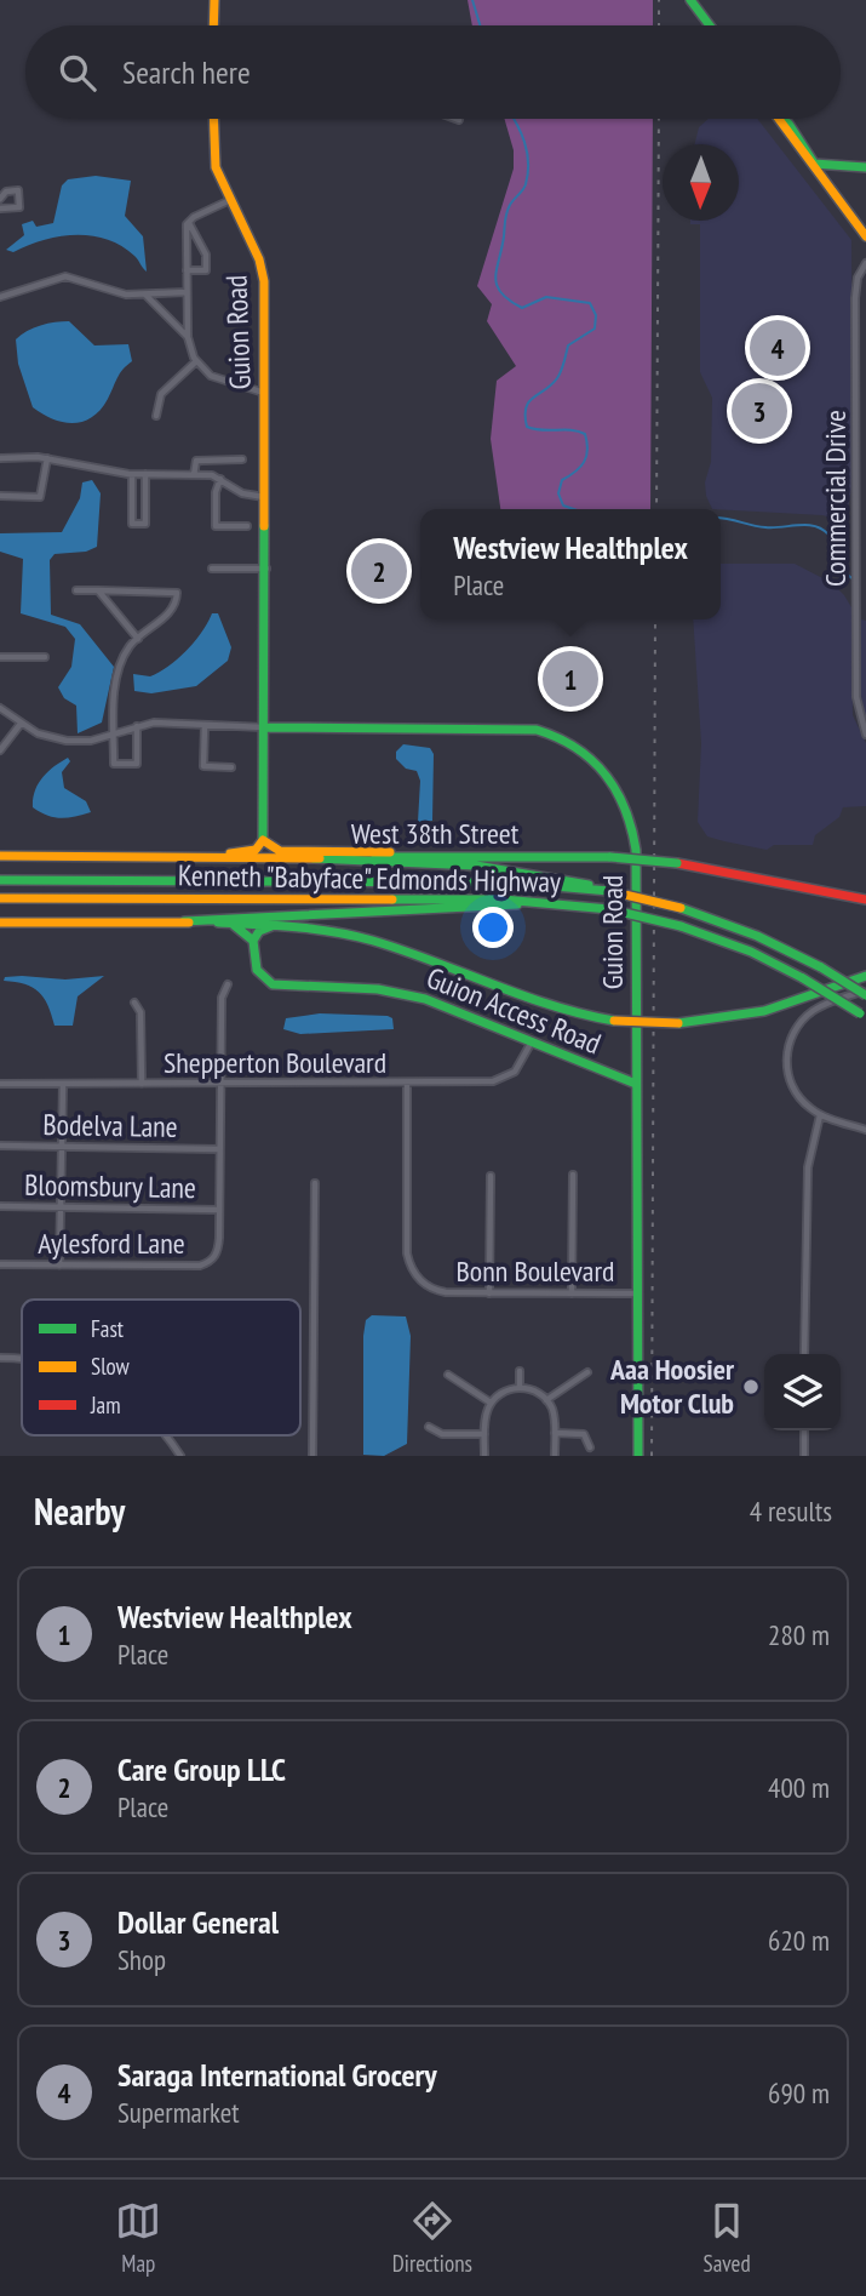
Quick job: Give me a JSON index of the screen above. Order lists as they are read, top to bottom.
{
  "streets": {
    "main road": [
      "Guion Road",
      "West 38th Street",
      "Kenneth \"Babyface\" Edmonds Highway",
      "Guion Access Road"
    ],
    "street": [
      "Commercial Drive",
      "Shepperton Boulevard",
      "Bodelva Lane",
      "Bloomsbury Lane",
      "Aylesford Lane",
      "Bonn Boulevard"
    ]
  },
  "crossings": [
    ["Guion Road", "Guion Access Road"],
    ["Guion Road", "Bonn Boulevard"],
    ["Guion Access Road", "Shepperton Boulevard"],
    ["Shepperton Boulevard", "Bonn Boulevard"],
    ["Bloomsbury Lane", "Aylesford Lane"]
  ],
  "places": ["Aaa Hoosier Motor Club"],
  "legend": ["Fast", "Slow", "Jam"],
  "north": "bottom",
  "page": {
    "search": "Search here",
    "pins": [
      "4",
      "3",
      "2",
      "1"
    ],
    "popup": ["Westview Healthplex", "Place"],
    "heading": ["Nearby", "4 results"],
    "list": [
      {
        "mark": "1",
        "name": "Westview Healthplex",
        "note": "Place",
        "value": "280 m"
      },
      {
        "mark": "2",
        "name": "Care Group LLC",
        "note": "Place",
        "value": "400 m"
      },
      {
        "mark": "3",
        "name": "Dollar General",
        "note": "Shop",
        "value": "620 m"
      },
      {
        "mark": "4",
        "name": "Saraga International Grocery",
        "note": "Supermarket",
        "value": "690 m"
      }
    ],
    "nav": ["Map", "Directions", "Saved"]
  }
}
